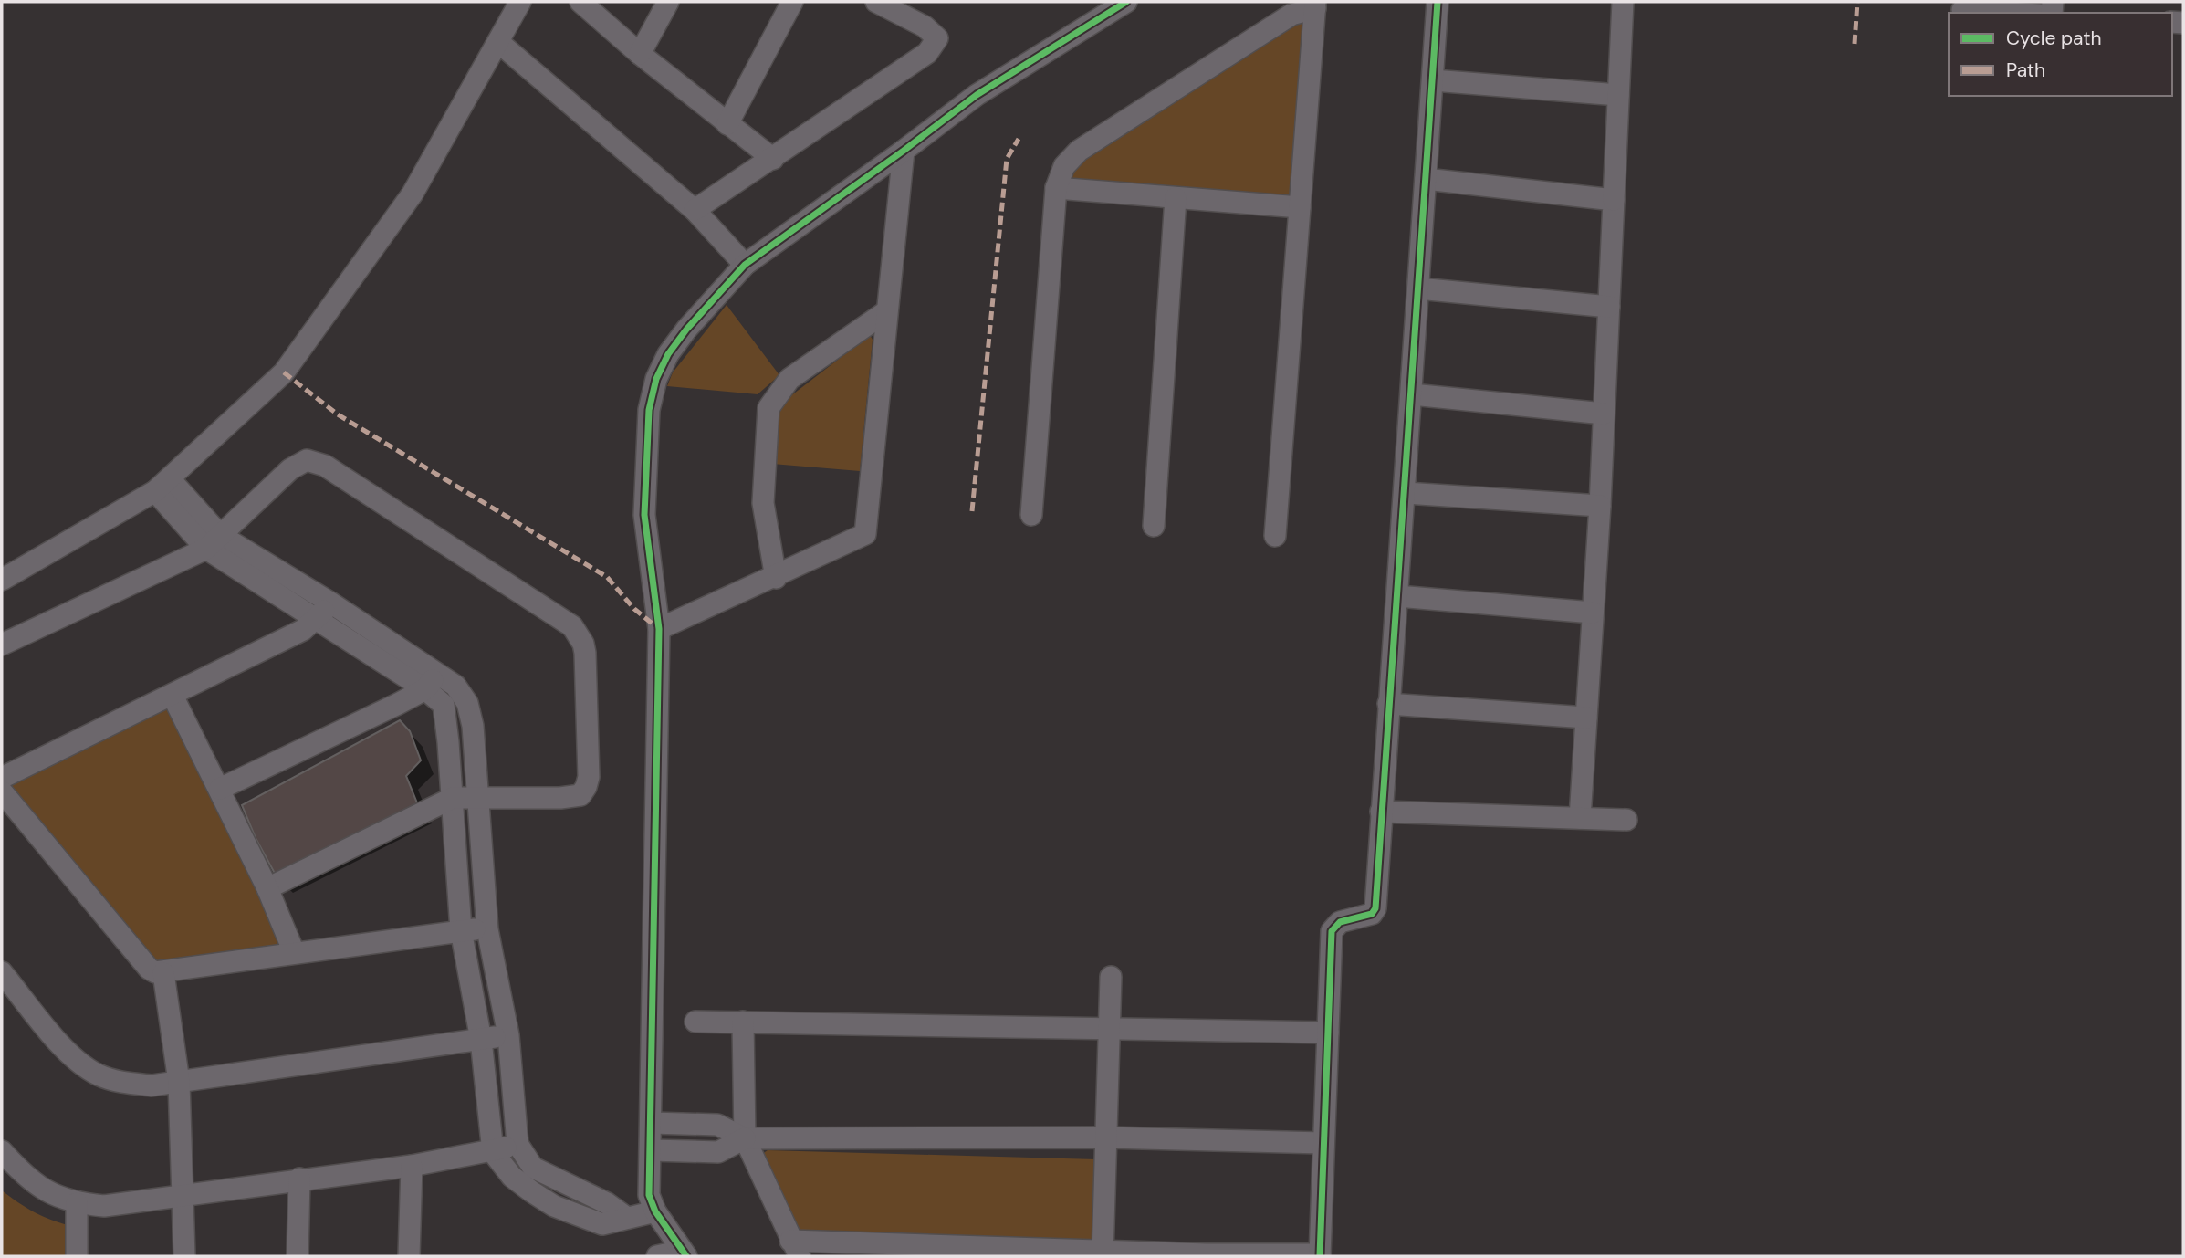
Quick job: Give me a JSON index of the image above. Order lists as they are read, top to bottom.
{
  "legend": ["Cycle path", "Path"]
}
